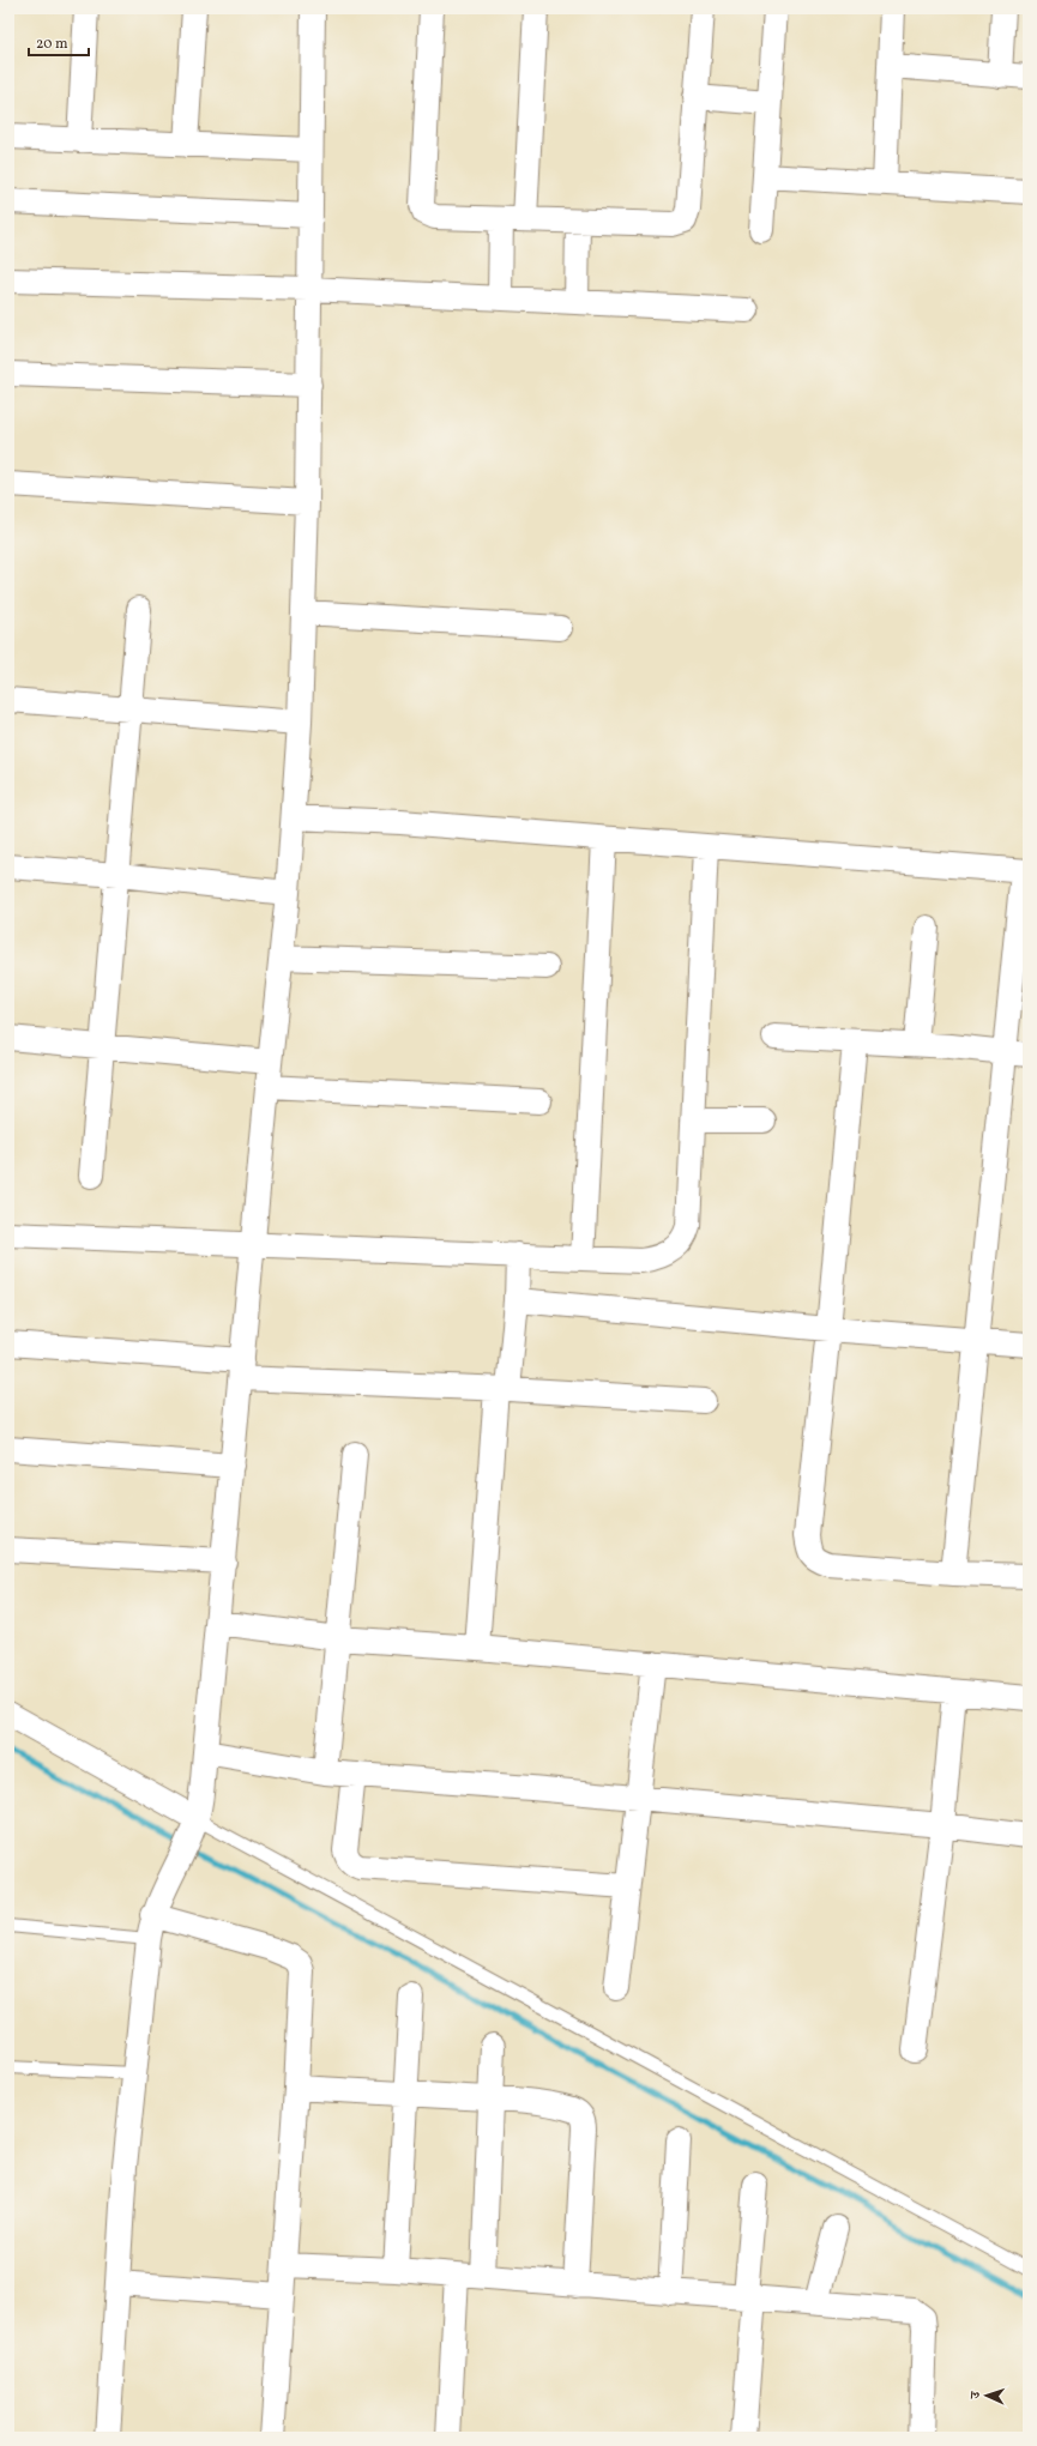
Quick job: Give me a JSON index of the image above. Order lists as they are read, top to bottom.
{
  "scale_bar": "20 m",
  "north": "left"
}
